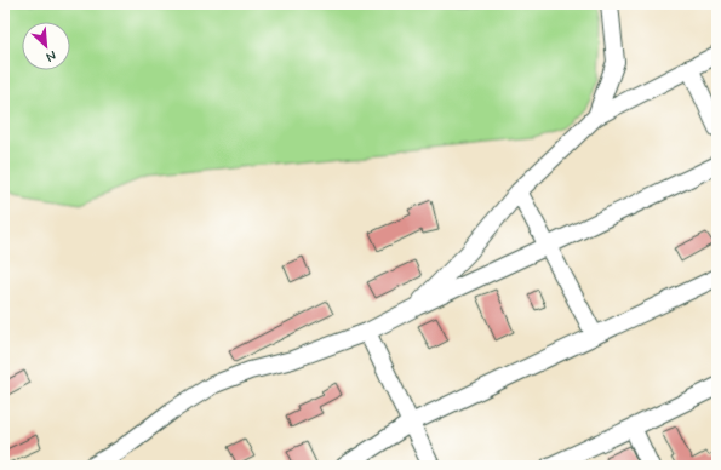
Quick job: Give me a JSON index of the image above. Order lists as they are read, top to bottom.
{
  "north": "bottom right"
}
